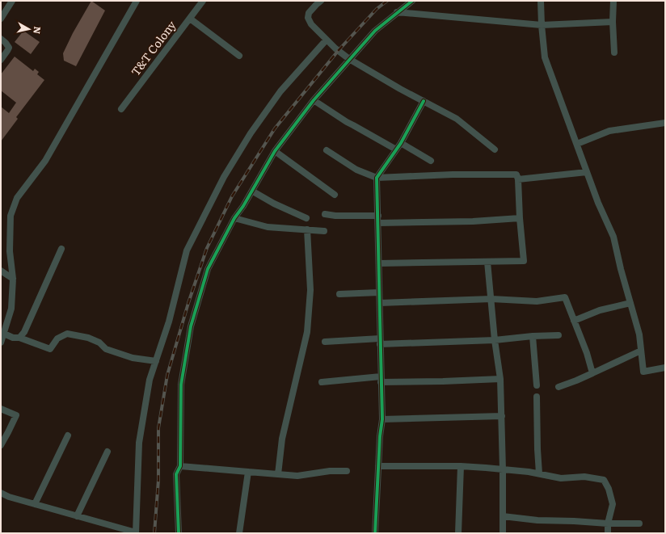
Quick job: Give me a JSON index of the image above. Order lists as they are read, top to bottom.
{
  "streets": {
    "street": ["T&T Colony"]
  },
  "north": "right"
}
